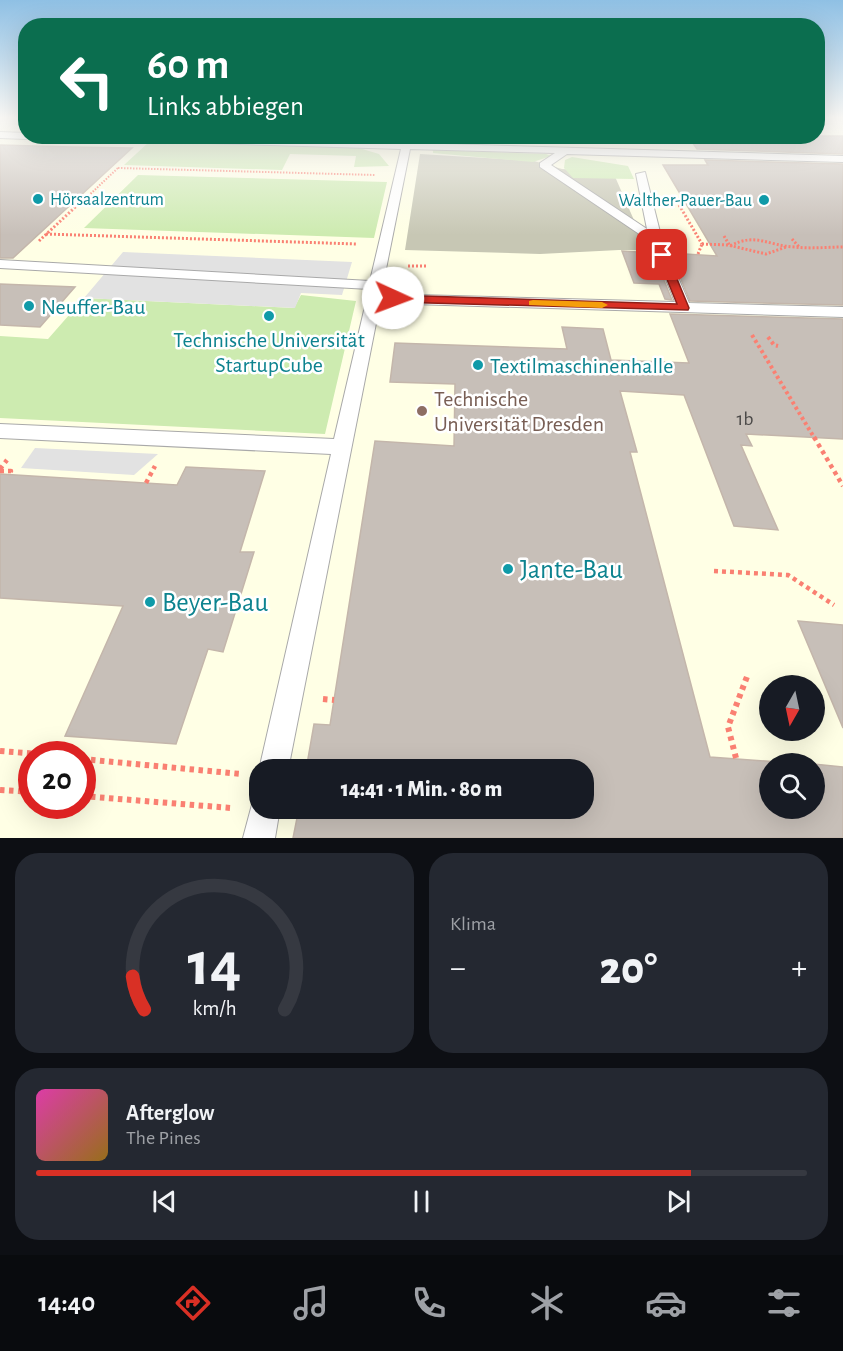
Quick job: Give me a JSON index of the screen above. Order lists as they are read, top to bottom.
{
  "places": [
    "Hörsaalzentrum",
    "Walther-Pauer-Bau",
    "Neuffer-Bau",
    "Technische Universität StartupCube",
    "Textilmaschinenhalle",
    "Technische Universität Dresden",
    "Jante-Bau",
    "Beyer-Bau"
  ],
  "house_numbers": ["1b"],
  "north": "bottom",
  "page": {
    "turn": ["60 m", "Links abbiegen"],
    "limit": "20",
    "trip": "14:41 · 1 Min. · 80 m",
    "tile": "Klima",
    "heat": ["−", "20°", "+"],
    "song": ["Afterglow", "The Pines"],
    "tabs": "14:40",
    "gauge": ["14", "km/h"]
  }
}
